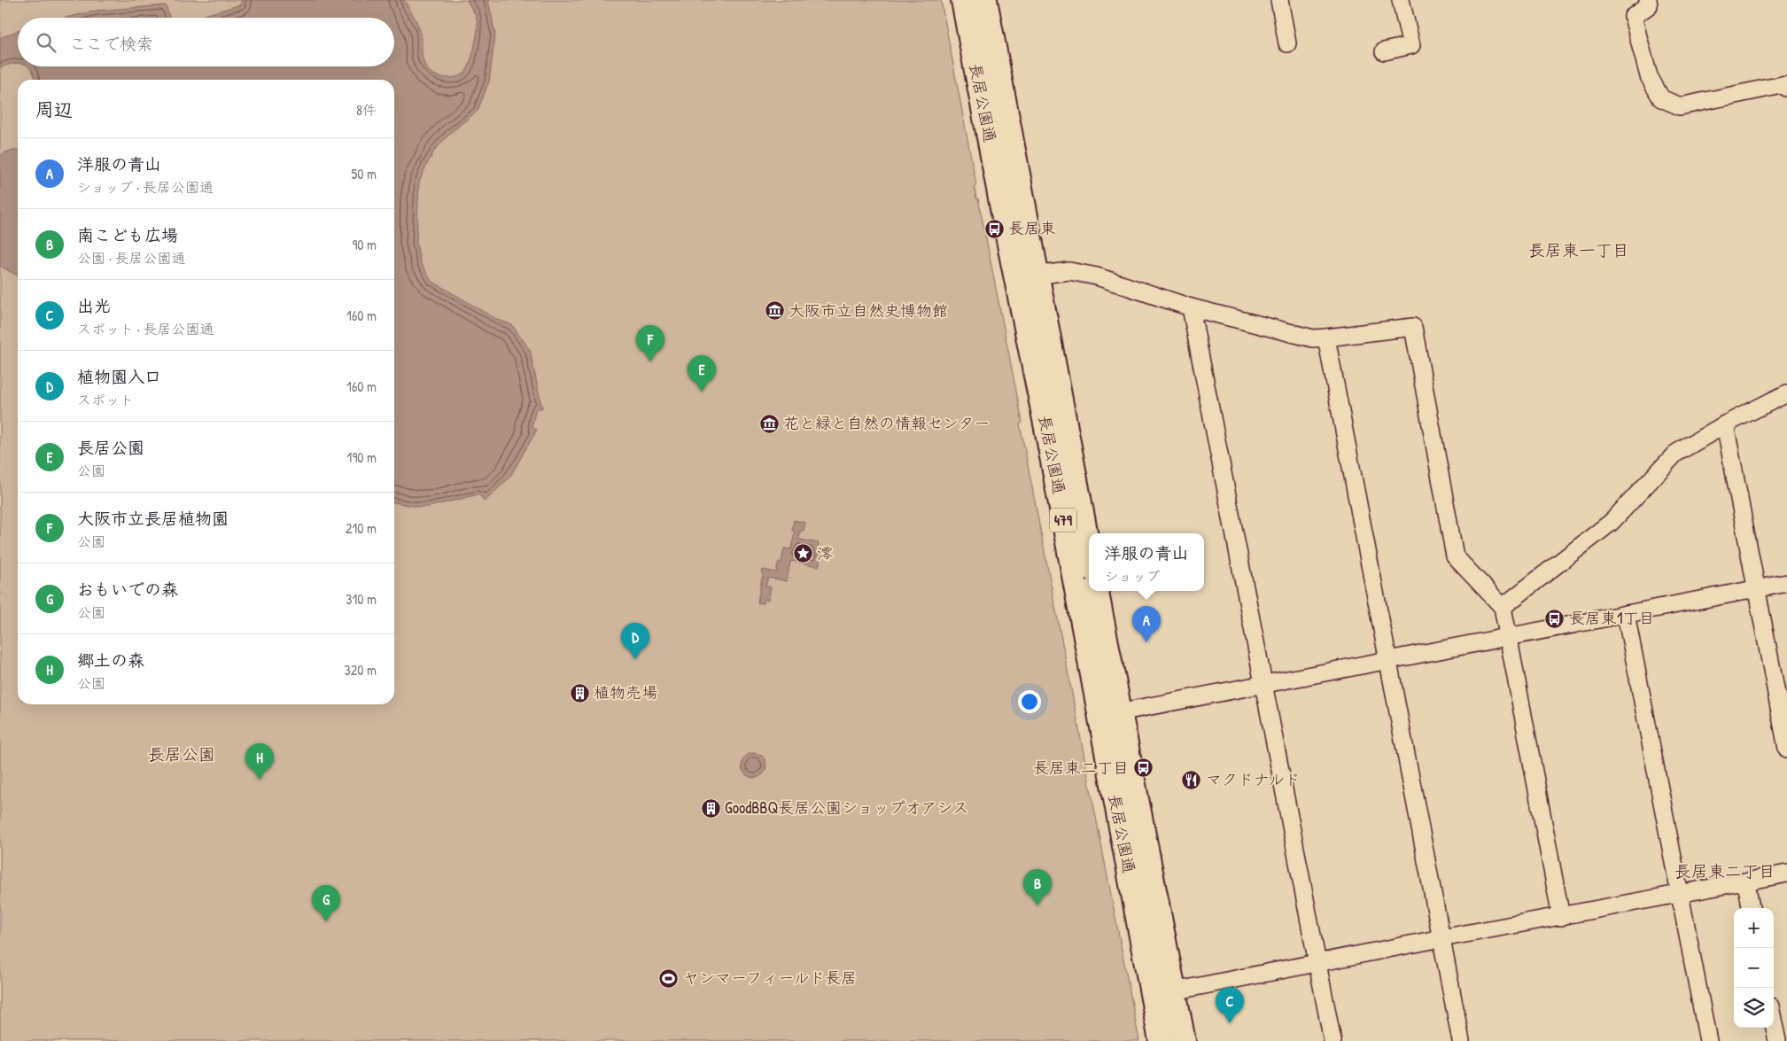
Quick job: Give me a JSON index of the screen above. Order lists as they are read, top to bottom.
{
  "streets": {
    "highway": ["長居公園通", "479"]
  },
  "districts": ["長居東一丁目", "長居公園", "長居東二丁目"],
  "places": {
    "bus stop": ["長居東", "長居東1丁目", "長居東二丁目"],
    "museum": ["大阪市立自然史博物館", "花と緑と自然の情報センター"],
    "place": ["澪"],
    "building": ["植物売場", "GoodBBQ長居公園ショップオアシス"],
    "restaurant": ["マクドナルド"],
    "sports": ["ヤンマーフィールド長居"]
  },
  "page": {
    "search": "ここで検索",
    "heading": ["周辺", "8件"],
    "list": [
      {
        "mark": "A",
        "name": "洋服の青山",
        "note": "ショップ · 長居公園通",
        "value": "50 m"
      },
      {
        "mark": "B",
        "name": "南こども広場",
        "note": "公園 · 長居公園通",
        "value": "90 m"
      },
      {
        "mark": "C",
        "name": "出光",
        "note": "スポット · 長居公園通",
        "value": "160 m"
      },
      {
        "mark": "D",
        "name": "植物園入口",
        "note": "スポット",
        "value": "160 m"
      },
      {
        "mark": "E",
        "name": "長居公園",
        "note": "公園",
        "value": "190 m"
      },
      {
        "mark": "F",
        "name": "大阪市立長居植物園",
        "note": "公園",
        "value": "210 m"
      },
      {
        "mark": "G",
        "name": "おもいでの森",
        "note": "公園",
        "value": "310 m"
      },
      {
        "mark": "H",
        "name": "郷土の森",
        "note": "公園",
        "value": "320 m"
      }
    ],
    "pins": [
      "F",
      "E",
      "A",
      "D",
      "H",
      "B",
      "G",
      "C"
    ],
    "popup": ["洋服の青山", "ショップ"],
    "map_buttons": ["+", "−"]
  }
}
